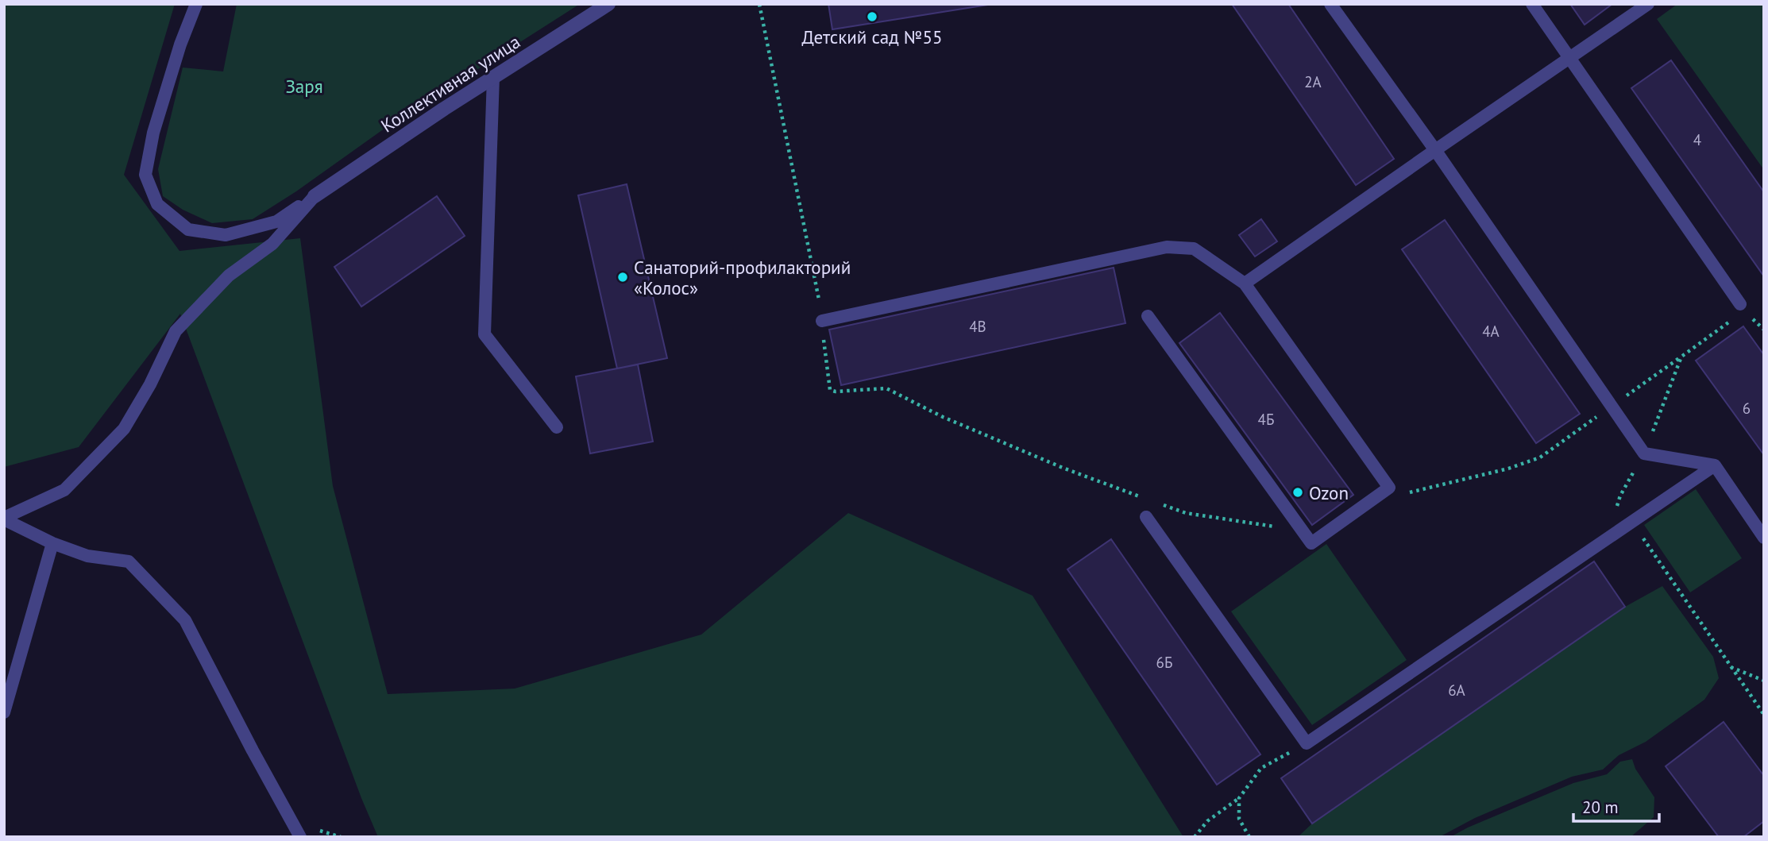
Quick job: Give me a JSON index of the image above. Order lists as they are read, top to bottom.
{
  "streets": {
    "street": ["Коллективная улица"]
  },
  "parks": ["Заря"],
  "places": ["Детский сад №55", "Санаторий-профилакторий «Колос»", "Ozon"],
  "house_numbers": [
    "2А",
    "4",
    "4В",
    "4А",
    "6",
    "4Б",
    "6Б",
    "6А"
  ],
  "scale_bar": "20 m"
}
